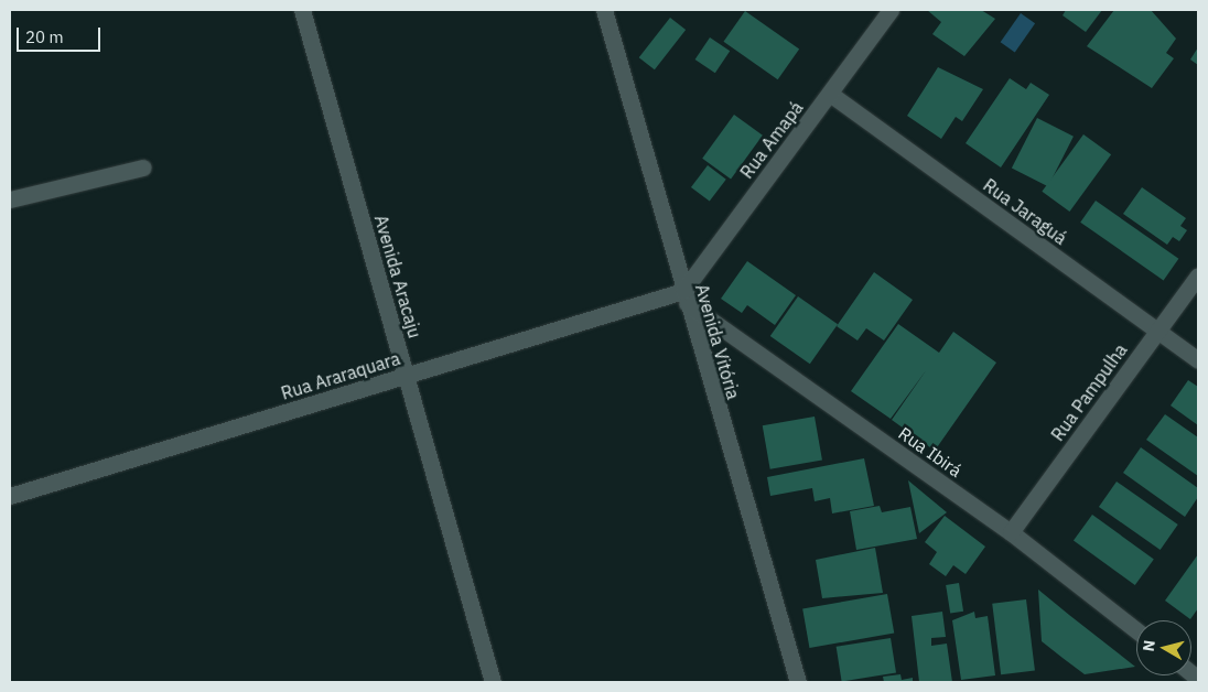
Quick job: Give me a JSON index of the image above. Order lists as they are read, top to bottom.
{
  "streets": {
    "street": [
      "Rua Amapá",
      "Rua Jaraguá",
      "Avenida Aracaju",
      "Avenida Vitória",
      "Rua Araraquara",
      "Rua Pampulha",
      "Rua Ibirá"
    ]
  },
  "crossings": [
    ["Rua Amapá", "Rua Jaraguá"],
    ["Rua Amapá", "Avenida Vitória"],
    ["Rua Amapá", "Rua Araraquara"],
    ["Rua Amapá", "Rua Ibirá"],
    ["Rua Jaraguá", "Rua Pampulha"],
    ["Avenida Aracaju", "Rua Araraquara"],
    ["Avenida Vitória", "Rua Araraquara"],
    ["Avenida Vitória", "Rua Ibirá"],
    ["Rua Araraquara", "Rua Ibirá"],
    ["Rua Pampulha", "Rua Ibirá"]
  ],
  "scale_bar": "20 m",
  "north": "left"
}
